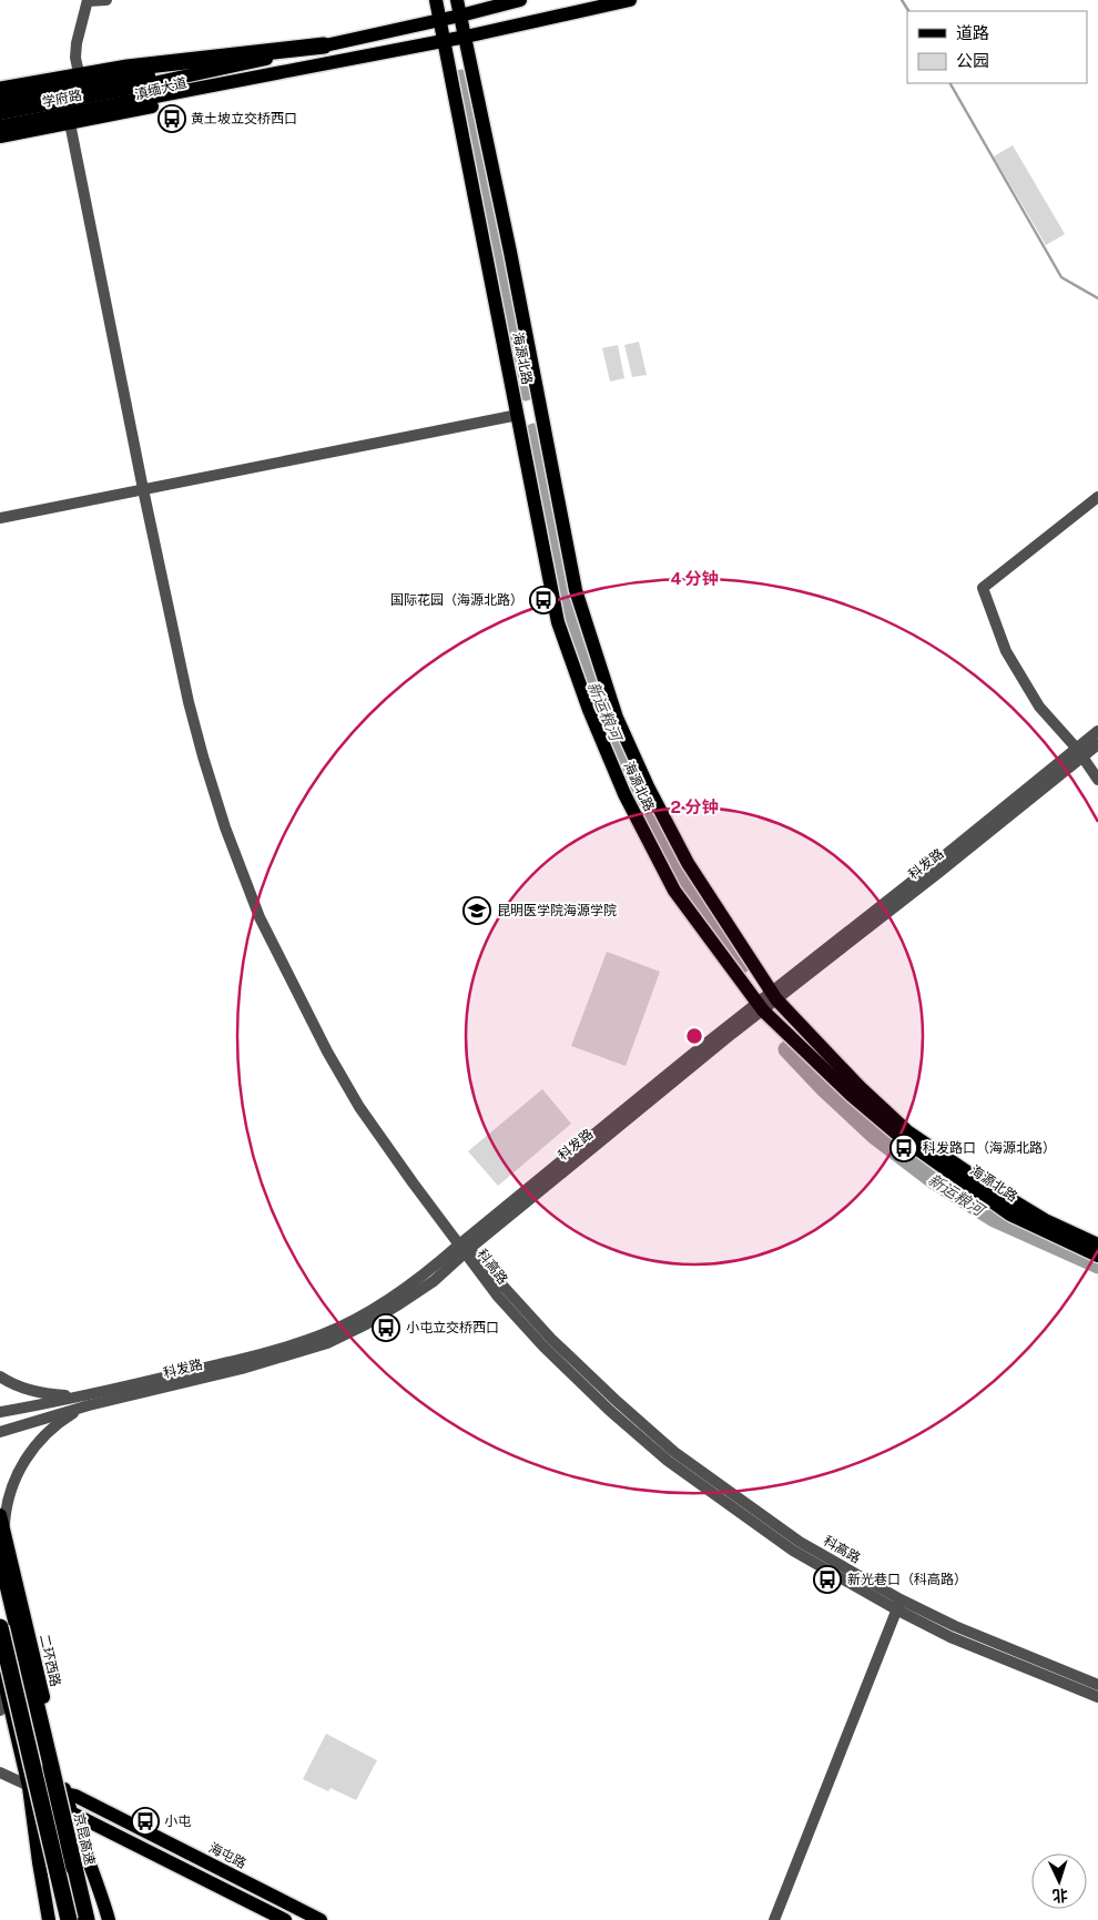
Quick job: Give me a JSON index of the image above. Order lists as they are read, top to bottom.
{
  "streets": {
    "highway": ["京昆高速"],
    "main road": [
      "滇缅大道",
      "学府路",
      "海源北路",
      "二环西路",
      "海屯路"
    ],
    "street": ["科发路", "科高路"]
  },
  "crossings": [
    ["滇缅大道", "学府路"],
    ["滇缅大道", "海源北路"],
    ["滇缅大道", "科高路"],
    ["海源北路", "科发路"],
    ["科发路", "科高路"],
    ["二环西路", "海屯路"]
  ],
  "water": ["新运粮河"],
  "places": {
    "bus stop": [
      "黄土坡立交桥西口",
      "国际花园（海源北路）",
      "科发路口（海源北路）",
      "小屯立交桥西口",
      "新光巷口（科高路）",
      "小屯"
    ],
    "school or university": ["昆明医学院海源学院"]
  },
  "legend": ["道路", "公园"],
  "north": "bottom",
  "rings": ["4 分钟", "2 分钟"]
}
